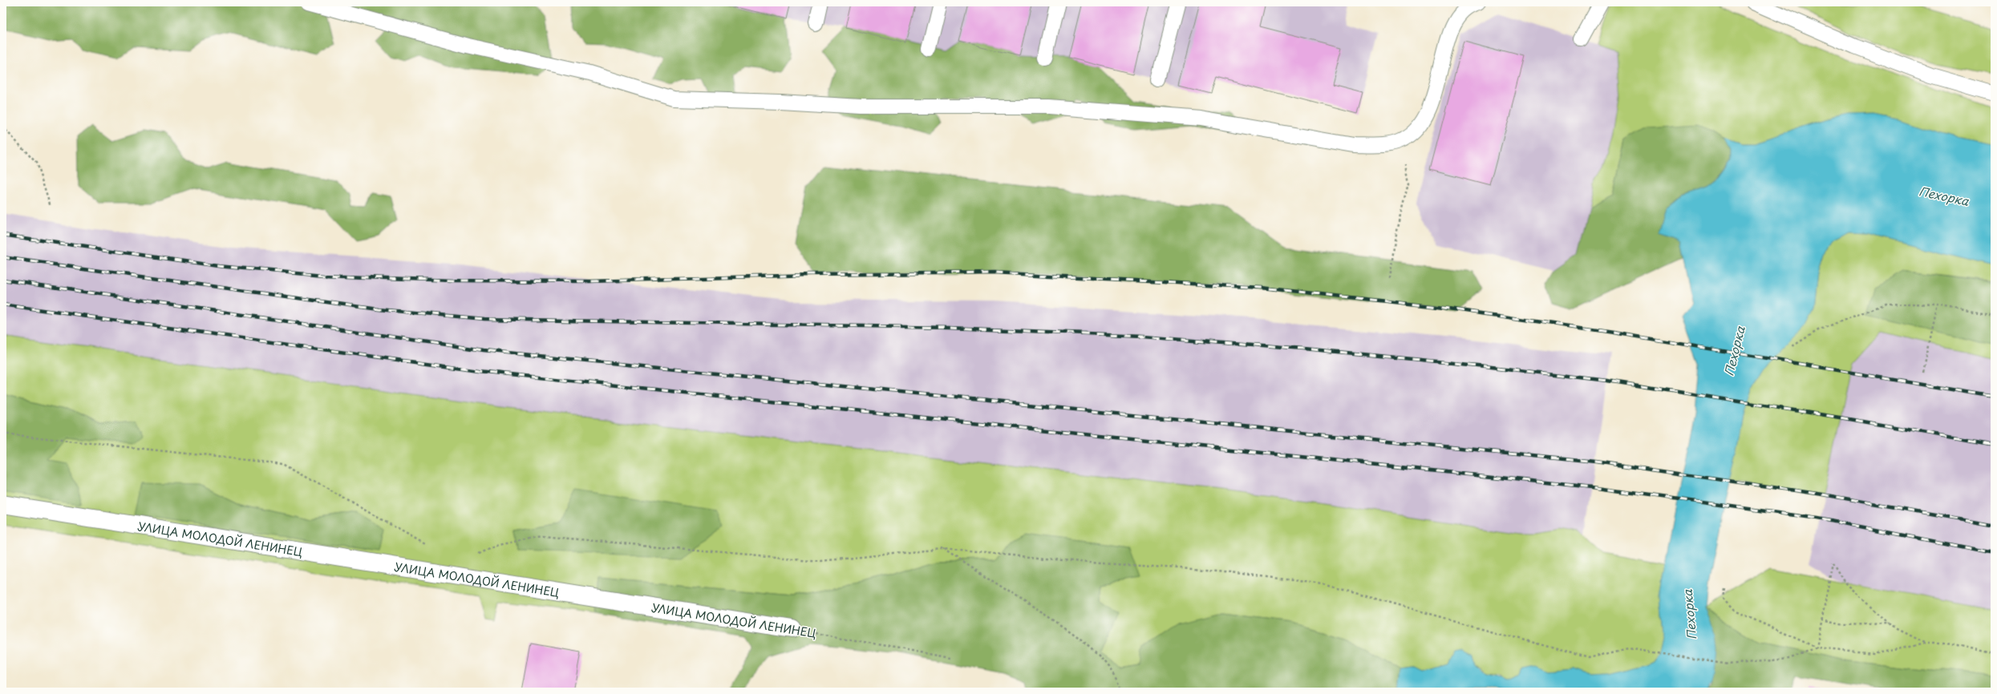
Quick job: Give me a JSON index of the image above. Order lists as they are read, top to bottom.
{
  "streets": {
    "street": ["УЛИЦА МОЛОДОЙ ЛЕНИНЕЦ"]
  },
  "water": ["Пехорка"]
}
